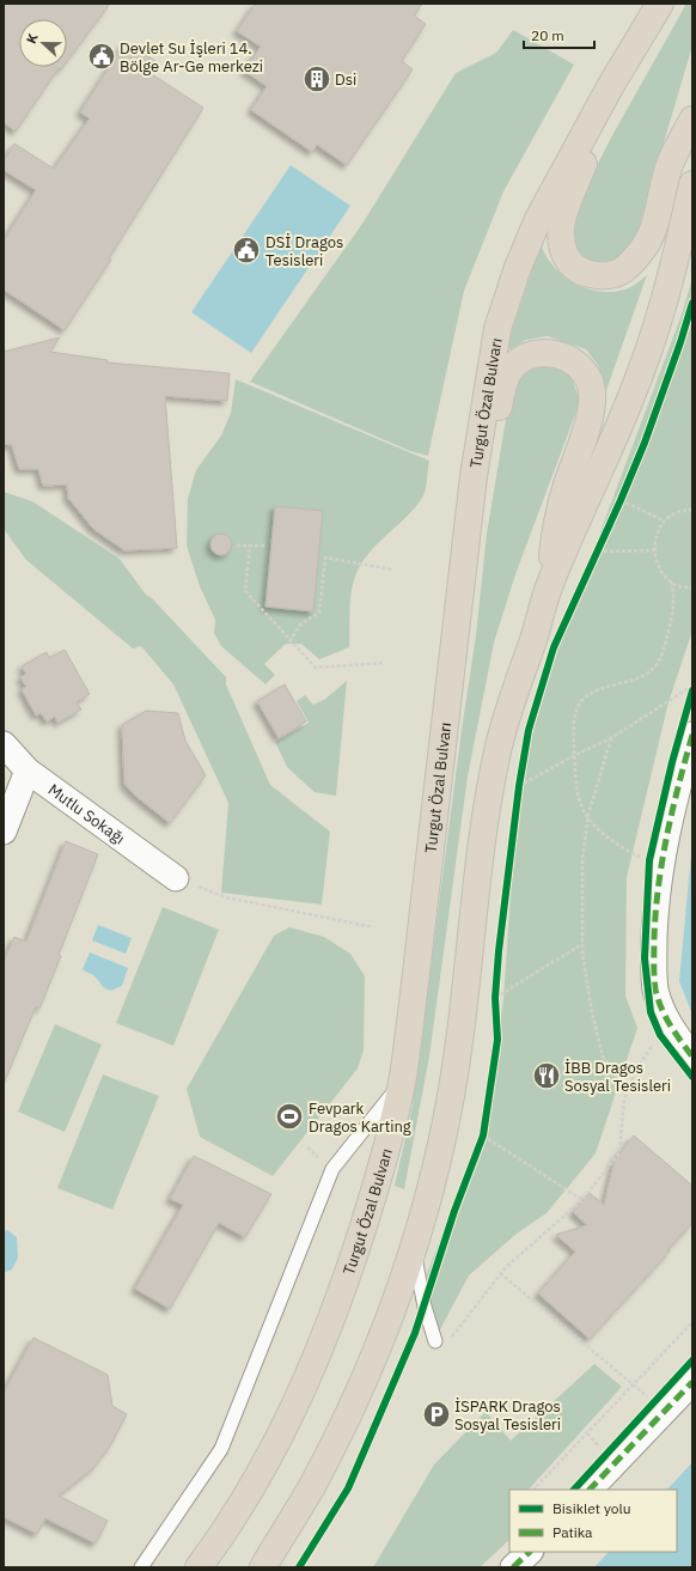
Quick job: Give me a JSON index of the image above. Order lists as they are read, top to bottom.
{
  "streets": {
    "highway": ["Turgut Özal Bulvarı"],
    "street": ["Mutlu Sokağı"]
  },
  "places": {
    "public building": ["Devlet Su İşleri 14. Bölge Ar-Ge merkezi", "DSİ Dragos Tesisleri"],
    "building": ["Dsi"],
    "restaurant": ["İBB Dragos Sosyal Tesisleri"],
    "sports": ["Fevpark Dragos Karting"],
    "parking": ["İSPARK Dragos Sosyal Tesisleri"]
  },
  "legend": ["Bisiklet yolu", "Patika"],
  "scale_bar": "20 m",
  "north": "left"
}
